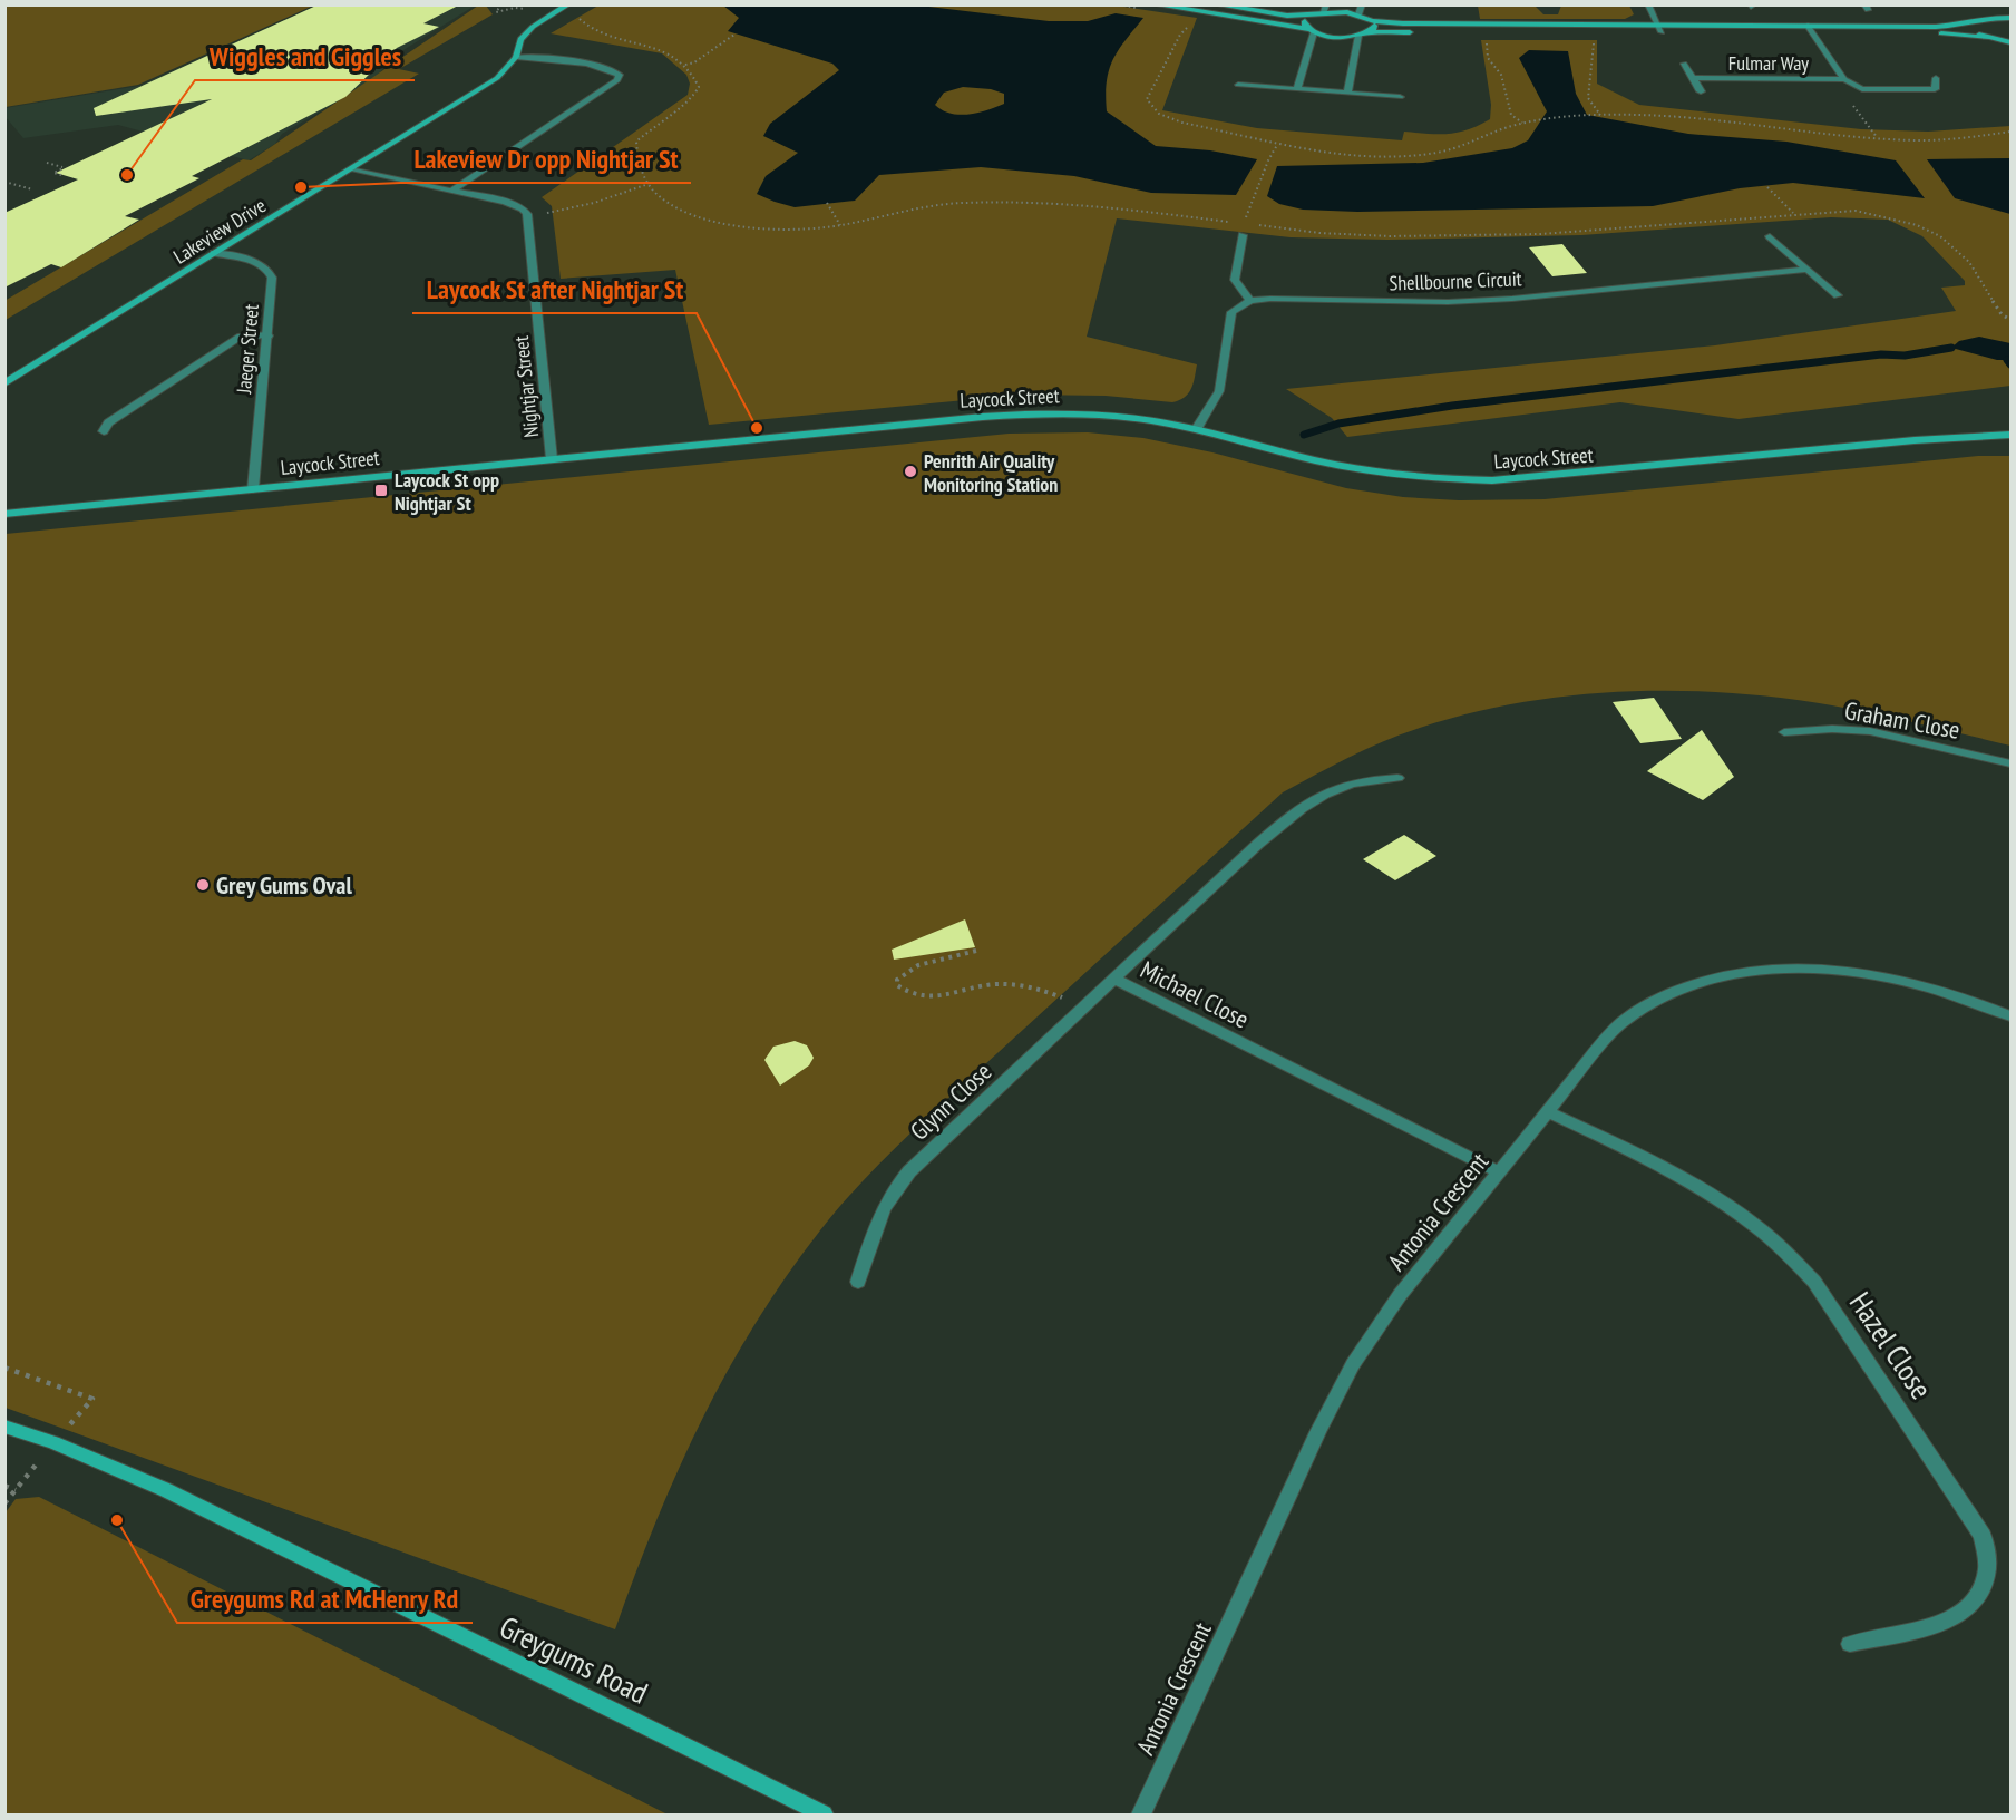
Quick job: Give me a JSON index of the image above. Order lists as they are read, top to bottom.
{
  "streets": {
    "street": [
      "Fulmar Way",
      "Lakeview Drive",
      "Shellbourne Circuit",
      "Jaeger Street",
      "Nightjar Street",
      "Laycock Street",
      "Graham Close",
      "Michael Close",
      "Glynn Close",
      "Antonia Crescent",
      "Hazel Close",
      "Greygums Road"
    ]
  },
  "crossings": [
    ["Lakeview Drive", "Jaeger Street"],
    ["Lakeview Drive", "Nightjar Street"],
    ["Jaeger Street", "Laycock Street"],
    ["Nightjar Street", "Laycock Street"],
    ["Michael Close", "Glynn Close"],
    ["Michael Close", "Antonia Crescent"],
    ["Antonia Crescent", "Hazel Close"]
  ],
  "places": {
    "other": [
      "Wiggles and Giggles",
      "Lakeview Dr opp Nightjar St",
      "Laycock St after Nightjar St",
      "Penrith Air Quality Monitoring Station",
      "Grey Gums Oval",
      "Greygums Rd at McHenry Rd"
    ],
    "transit": ["Laycock St opp Nightjar St"]
  }
}
